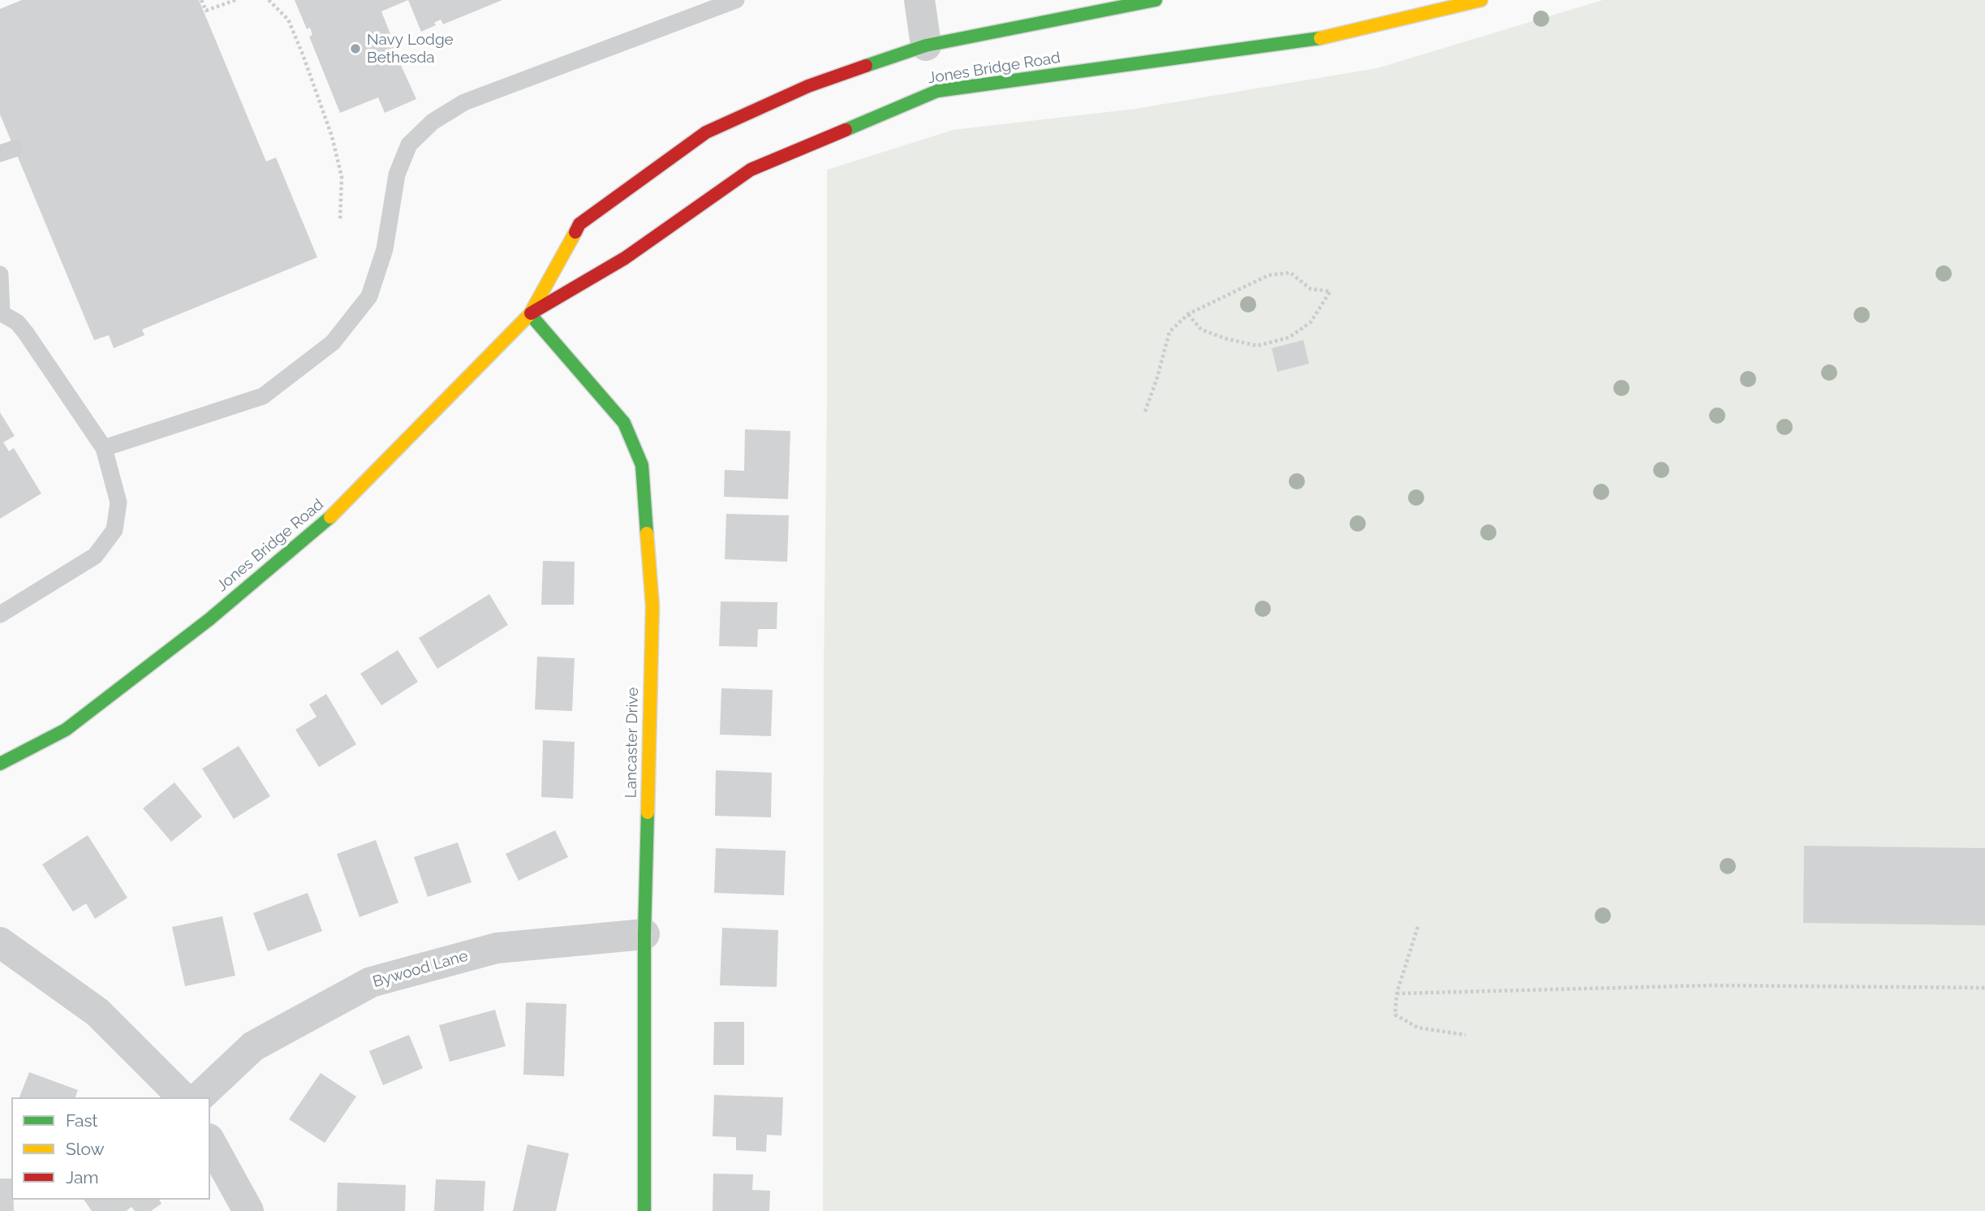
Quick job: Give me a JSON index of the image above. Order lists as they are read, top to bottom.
{
  "streets": {
    "main road": ["Jones Bridge Road", "Lancaster Drive"],
    "street": ["Bywood Lane"]
  },
  "crossings": [
    ["Jones Bridge Road", "Lancaster Drive"],
    ["Lancaster Drive", "Bywood Lane"]
  ],
  "places": ["Navy Lodge Bethesda"],
  "legend": ["Fast", "Slow", "Jam"]
}
